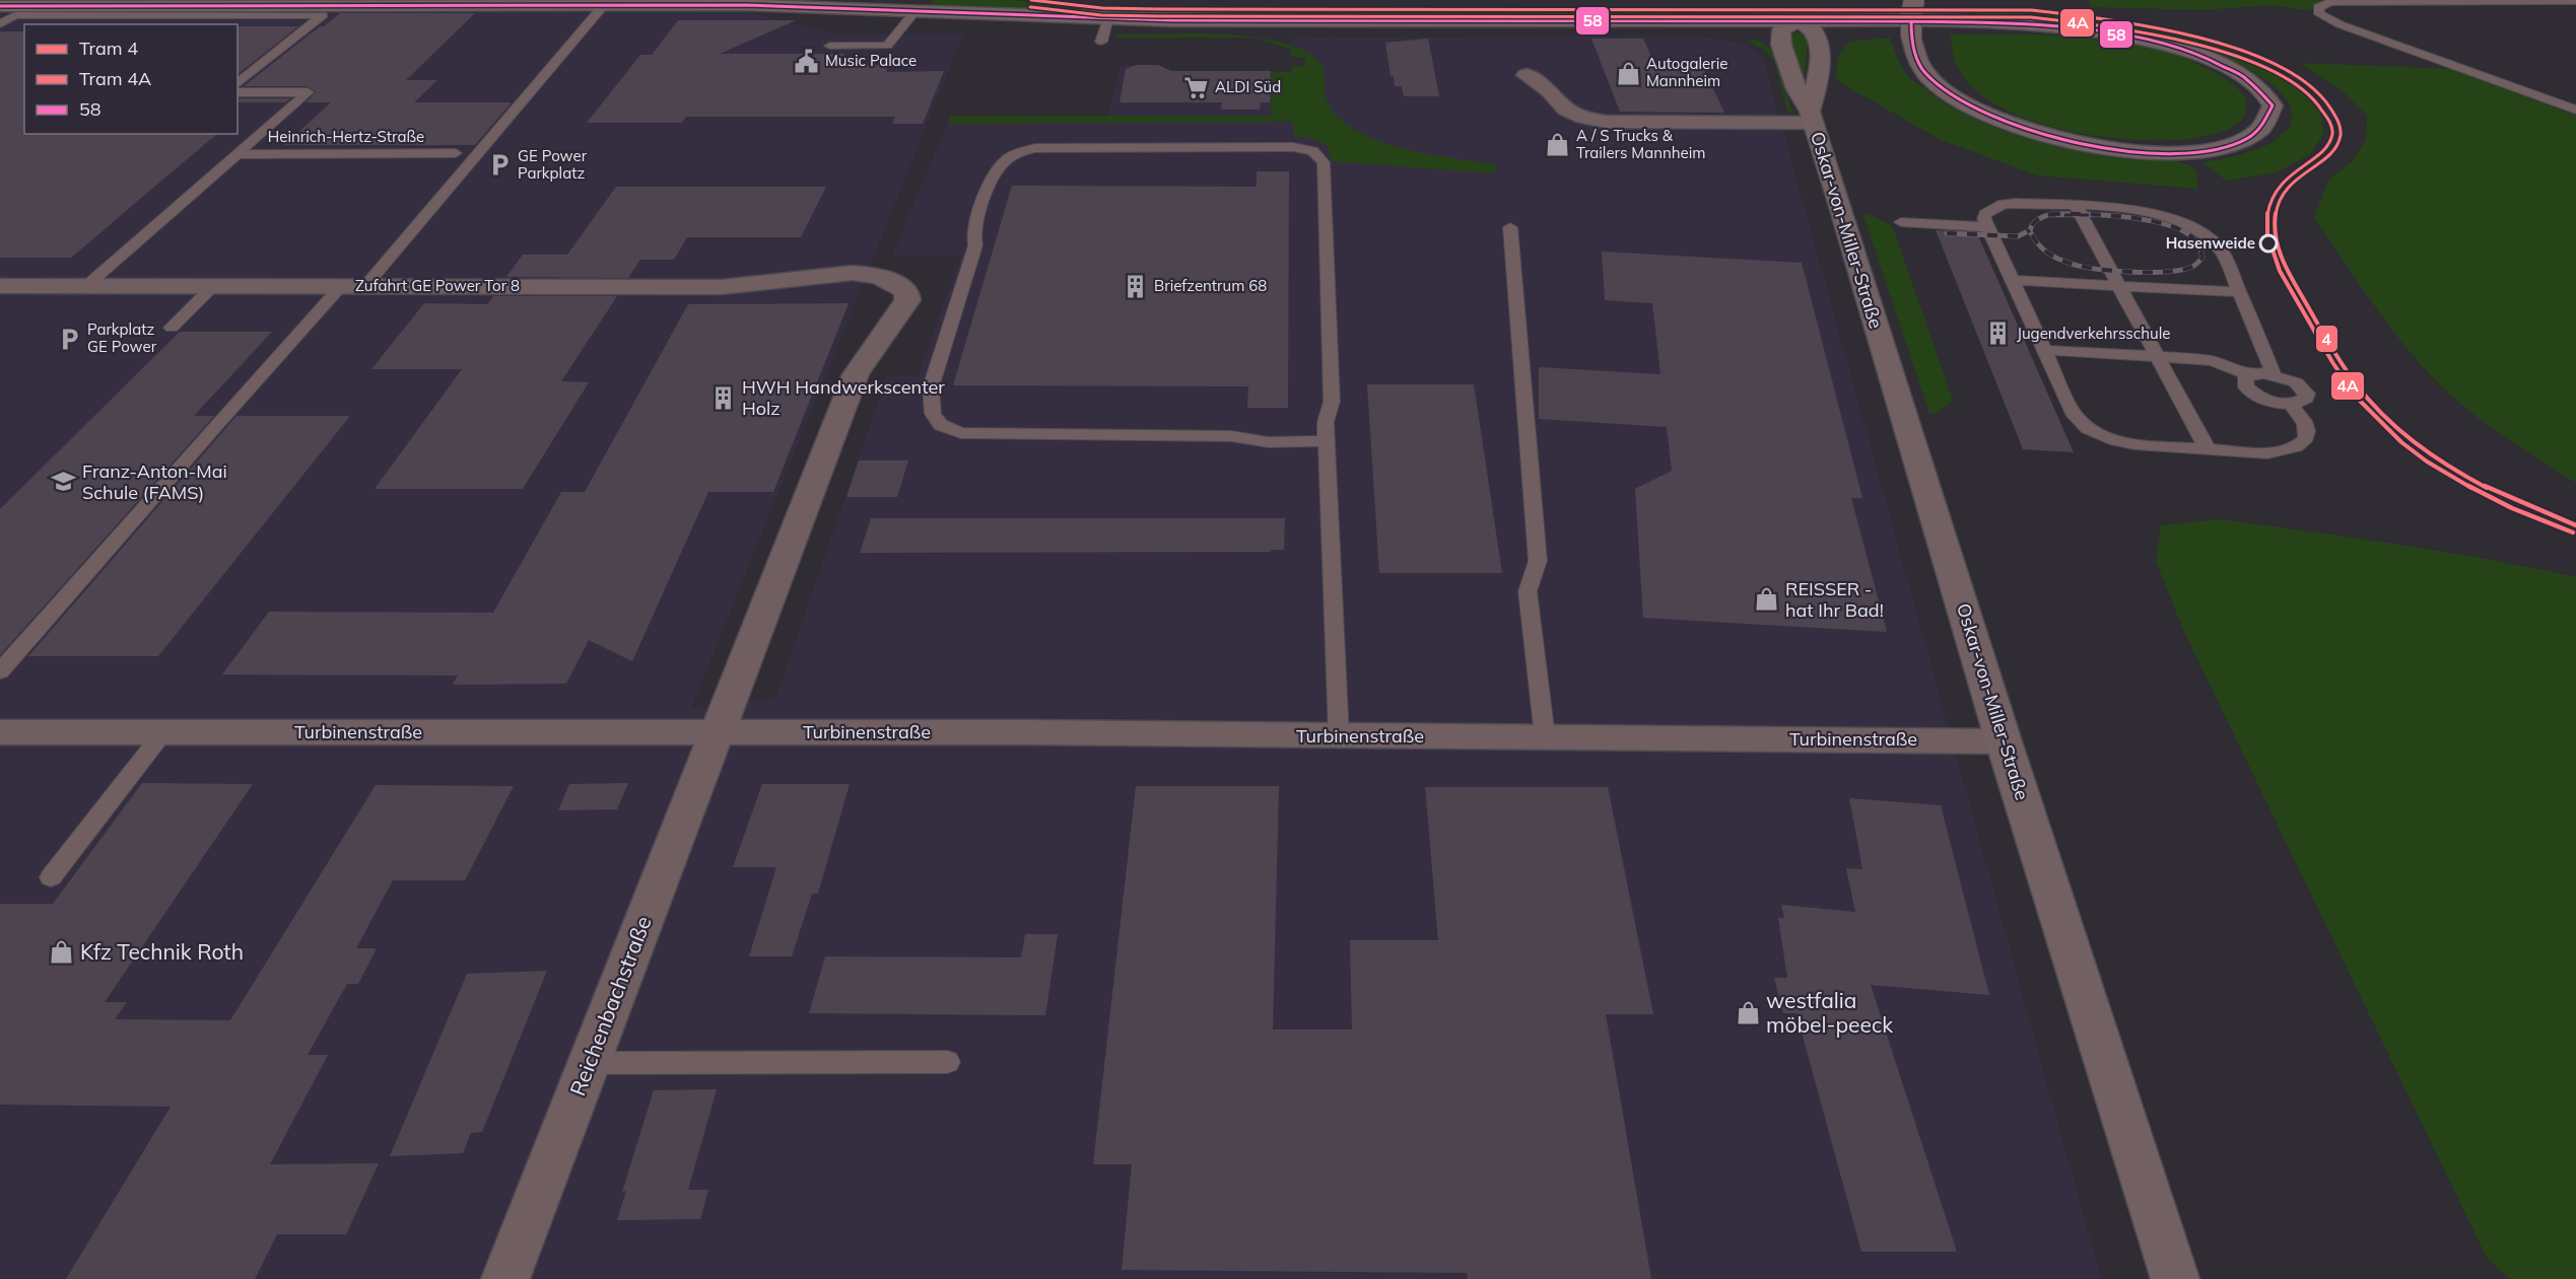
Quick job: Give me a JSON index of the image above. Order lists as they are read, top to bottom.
{
  "streets": {
    "main road": ["Oskar-von-Miller-Straße"],
    "street": ["Zufahrt GE Power Tor 8", "Turbinenstraße", "Reichenbachstraße"],
    "lane": ["Heinrich-Hertz-Straße"]
  },
  "crossings": [
    ["Heinrich-Hertz-Straße", "Zufahrt GE Power Tor 8"],
    ["Oskar-von-Miller-Straße", "Turbinenstraße"],
    ["Zufahrt GE Power Tor 8", "Turbinenstraße"],
    ["Zufahrt GE Power Tor 8", "Reichenbachstraße"],
    ["Turbinenstraße", "Reichenbachstraße"]
  ],
  "places": {
    "public building": ["Music Palace"],
    "shop": [
      "Autogalerie Mannheim",
      "A / S Trucks & Trailers Mannheim",
      "REISSER - hat Ihr Bad!",
      "Kfz Technik Roth",
      "westfalia möbel-peeck"
    ],
    "supermarket": ["ALDI Süd"],
    "parking": ["GE Power Parkplatz", "Parkplatz GE Power"],
    "other": ["Hasenweide"],
    "building": ["Briefzentrum 68", "Jugendverkehrsschule", "HWH Handwerkscenter Holz"],
    "school or university": ["Franz-Anton-Mai Schule (FAMS)"]
  },
  "lines": ["tram line 4", "transit line 58", "tram line 4A"],
  "legend": ["Tram 4", "Tram 4A", "58"]
}
